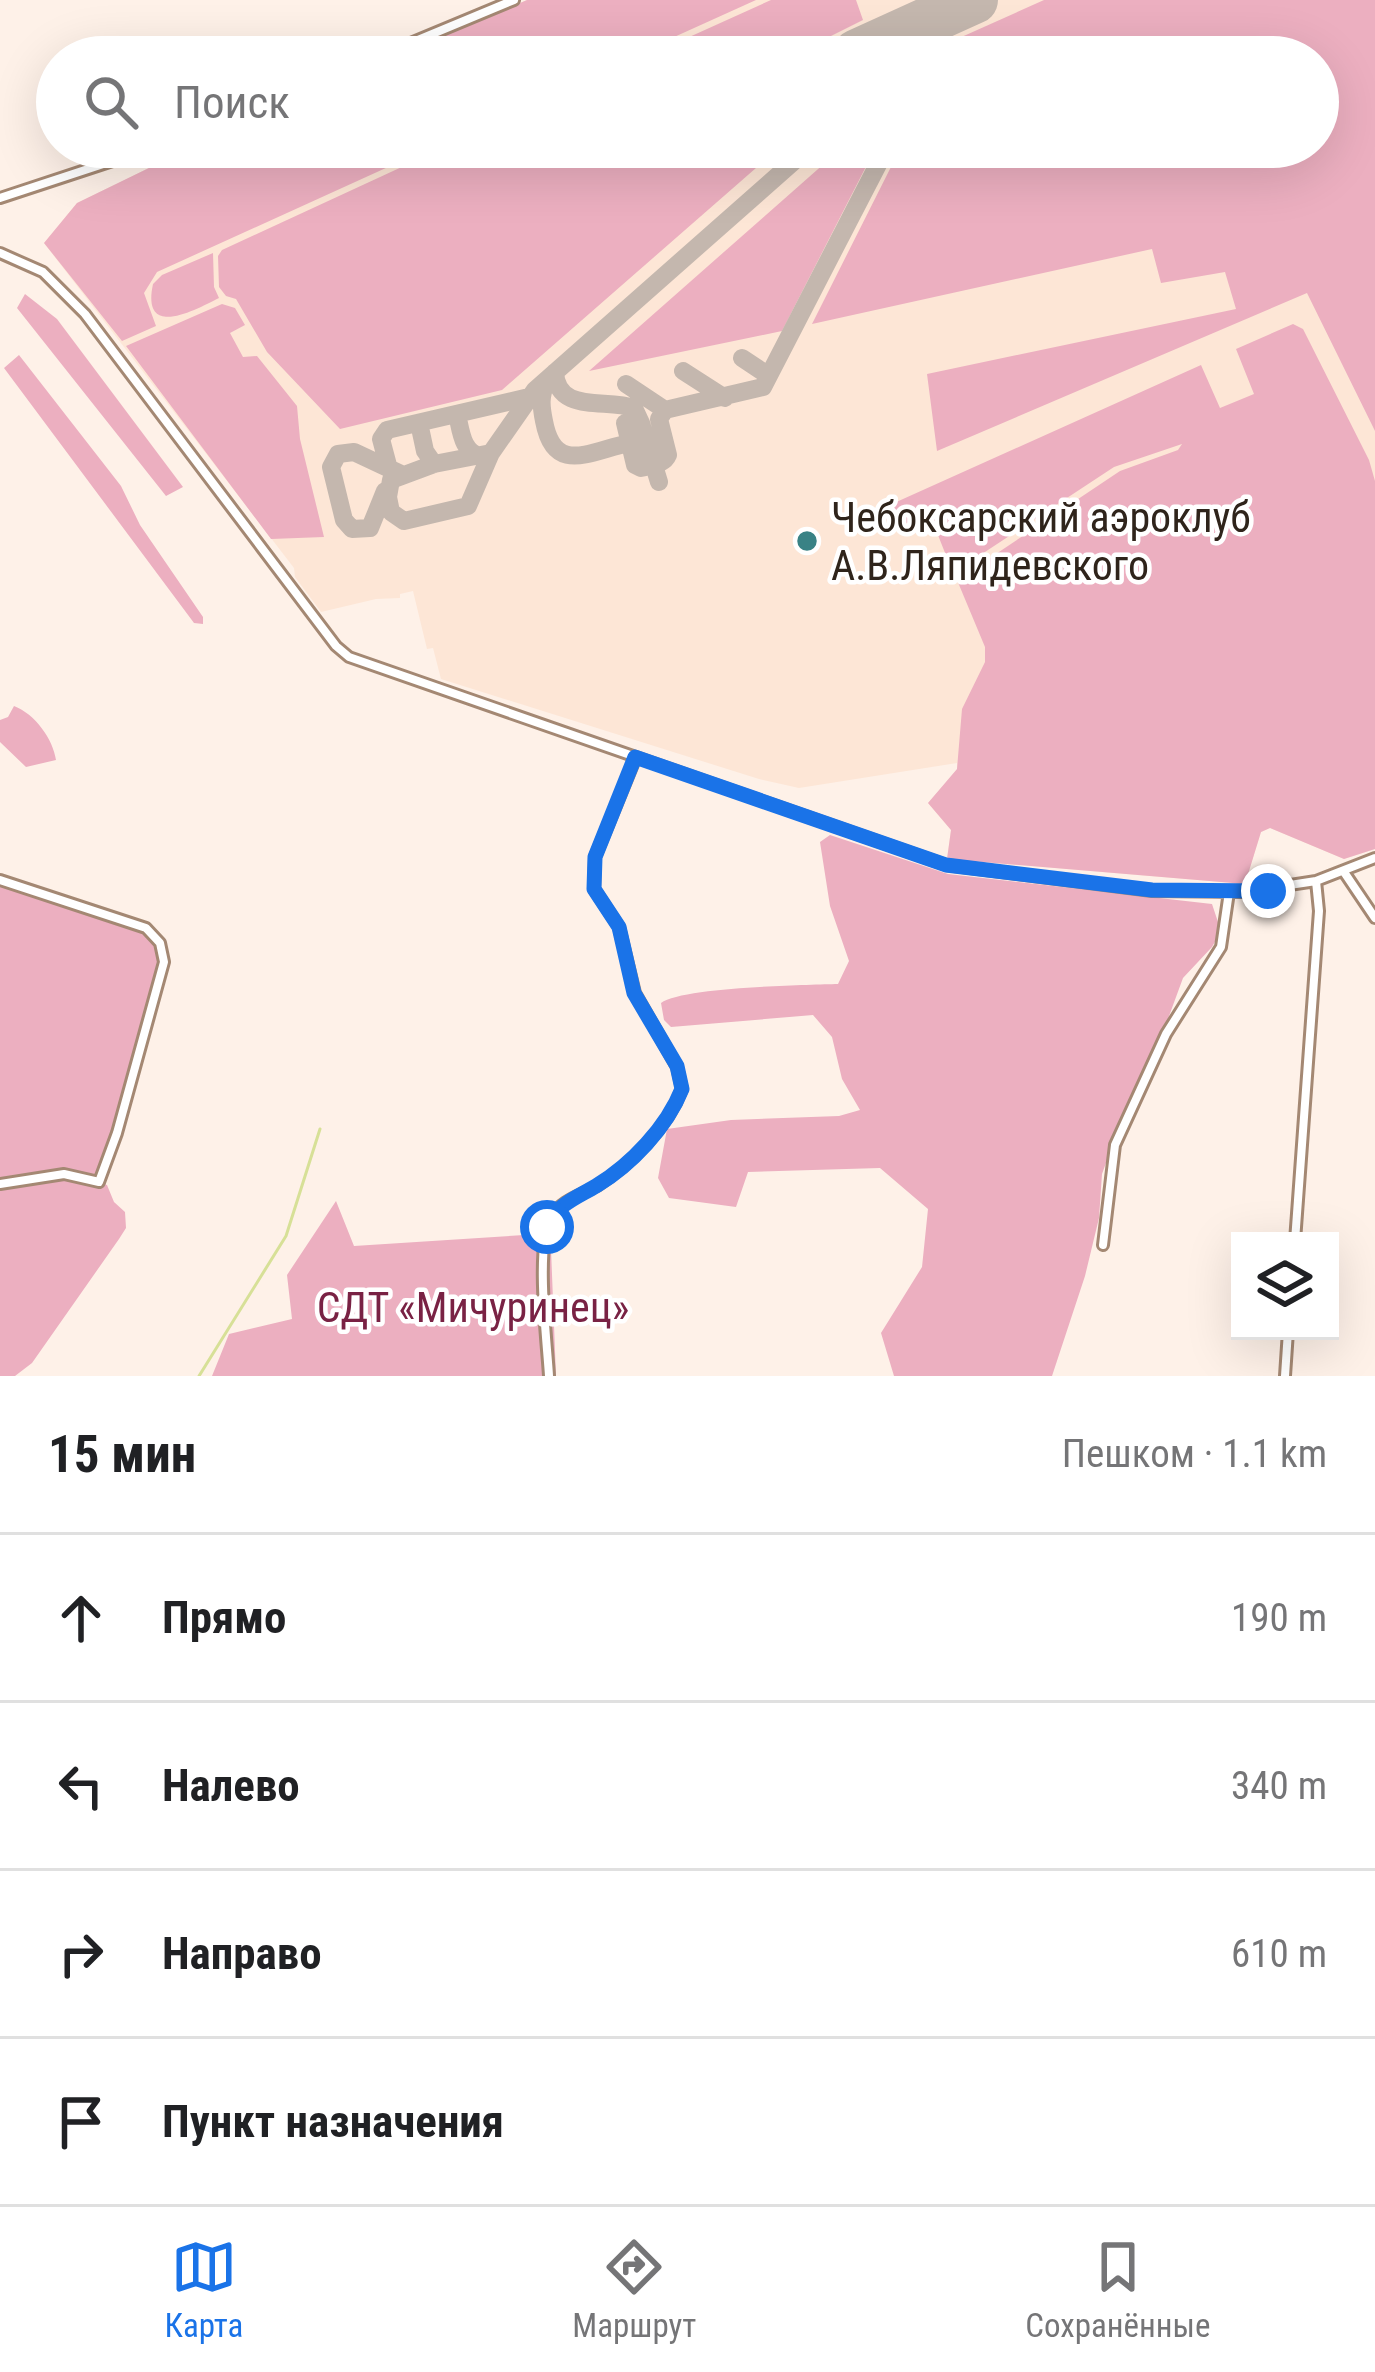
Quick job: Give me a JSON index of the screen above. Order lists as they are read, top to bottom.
{
  "parks": ["СДТ «Мичуринец»"],
  "places": ["Чебоксарский аэроклуб А.В.Ляпидевского"],
  "page": {
    "search": "Поиск",
    "heading": ["15 мин", "Пешком · 1.1 km"],
    "list": [
      ["Прямо", "190 m"],
      ["Налево", "340 m"],
      ["Направо", "610 m"],
      "Пункт назначения"
    ],
    "nav": ["Карта", "Маршрут", "Сохранённые"]
  }
}
